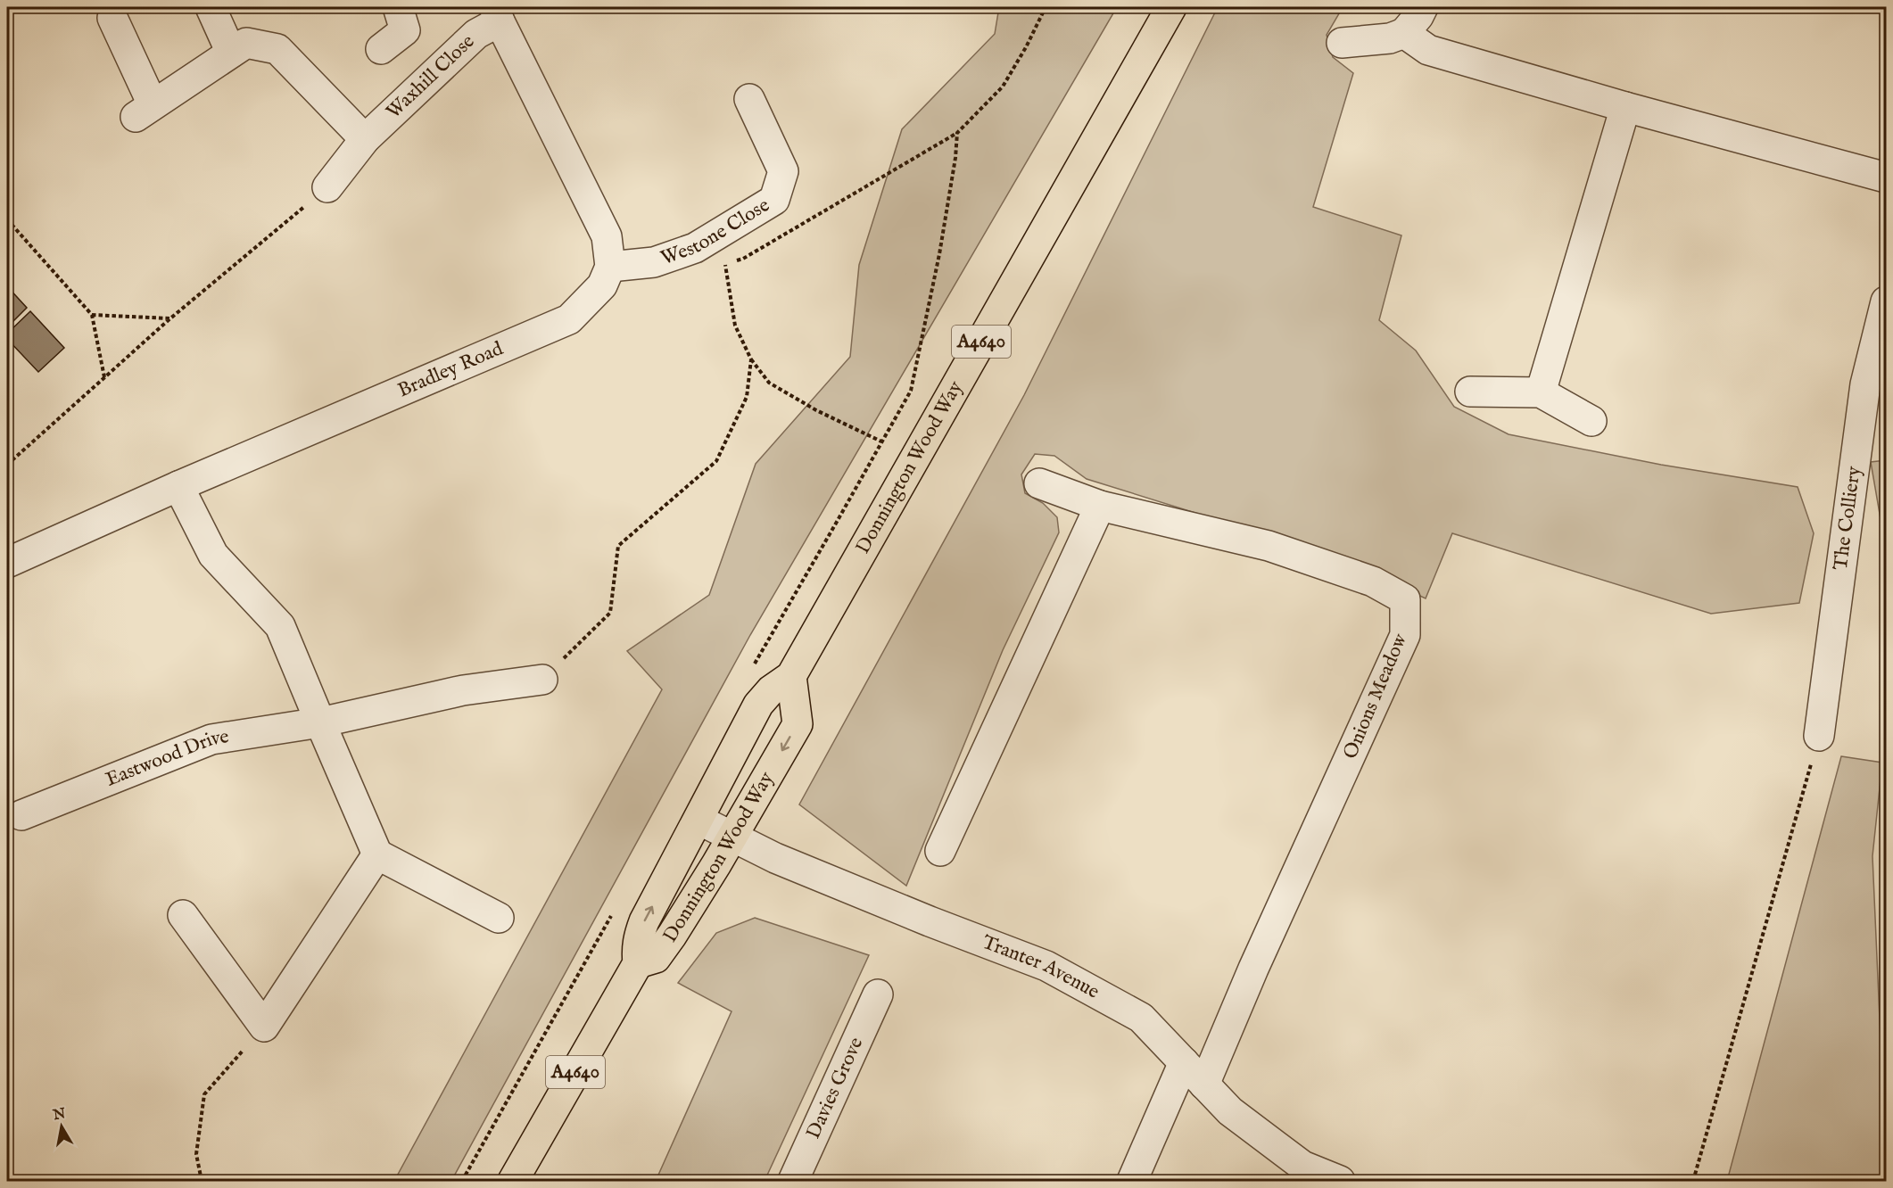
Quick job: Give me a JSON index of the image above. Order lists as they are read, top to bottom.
{
  "streets": {
    "main road": ["A4640", "Donnington Wood Way"],
    "street": [
      "Waxhill Close",
      "Westone Close",
      "Bradley Road",
      "The Colliery",
      "Onions Meadow",
      "Eastwood Drive",
      "Tranter Avenue",
      "Davies Grove"
    ]
  },
  "crossings": [
    ["Westone Close", "Bradley Road"],
    ["Donnington Wood Way", "Tranter Avenue"],
    ["Onions Meadow", "Tranter Avenue"]
  ],
  "north": "top"
}
